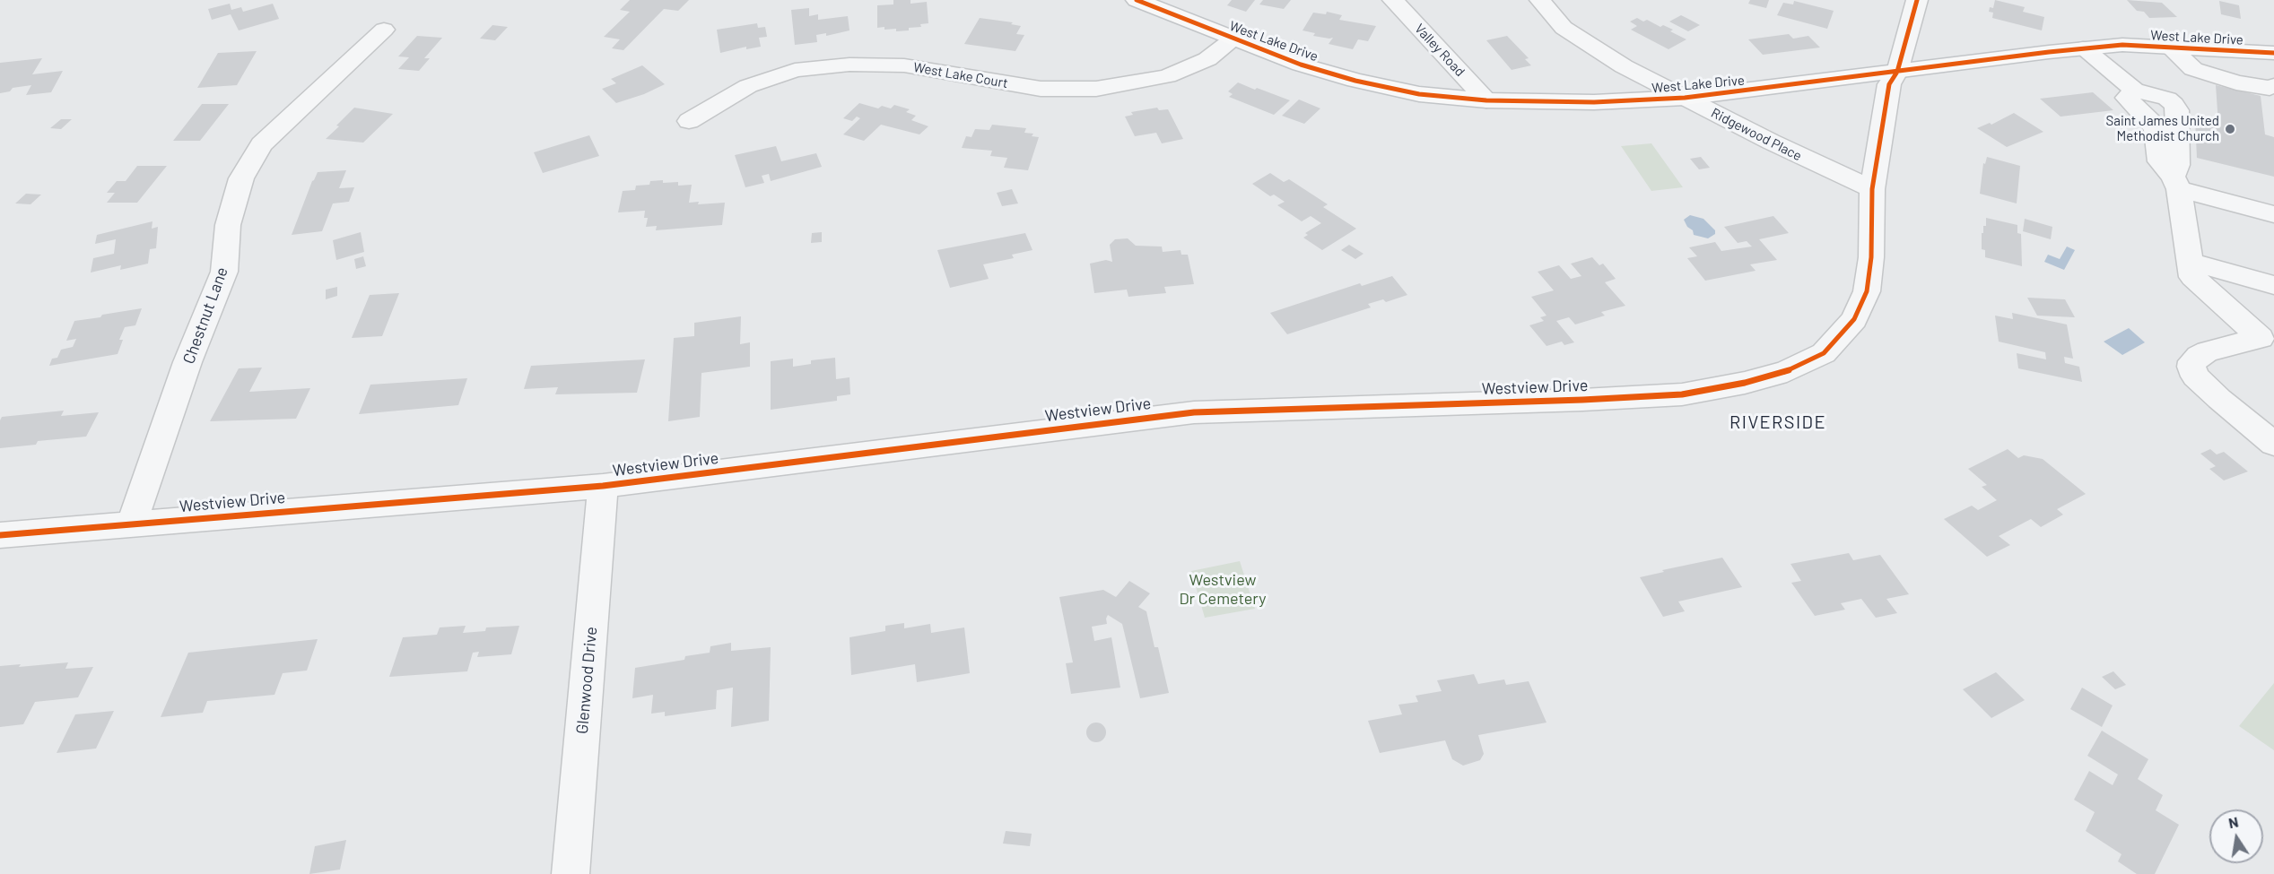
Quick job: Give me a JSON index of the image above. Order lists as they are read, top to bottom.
{
  "streets": {
    "main road": ["West Lake Drive"],
    "street": [
      "Valley Road",
      "West Lake Court",
      "Ridgewood Place",
      "Chestnut Lane",
      "Westview Drive",
      "Glenwood Drive"
    ]
  },
  "crossings": [
    ["West Lake Drive", "Valley Road"],
    ["West Lake Drive", "West Lake Court"],
    ["West Lake Drive", "Ridgewood Place"],
    ["West Lake Drive", "Westview Drive"],
    ["Ridgewood Place", "Westview Drive"],
    ["Chestnut Lane", "Westview Drive"],
    ["Westview Drive", "Glenwood Drive"]
  ],
  "districts": ["RIVERSIDE"],
  "parks": ["Westview Dr Cemetery"],
  "places": ["Saint James United Methodist Church"],
  "north": "top"
}
